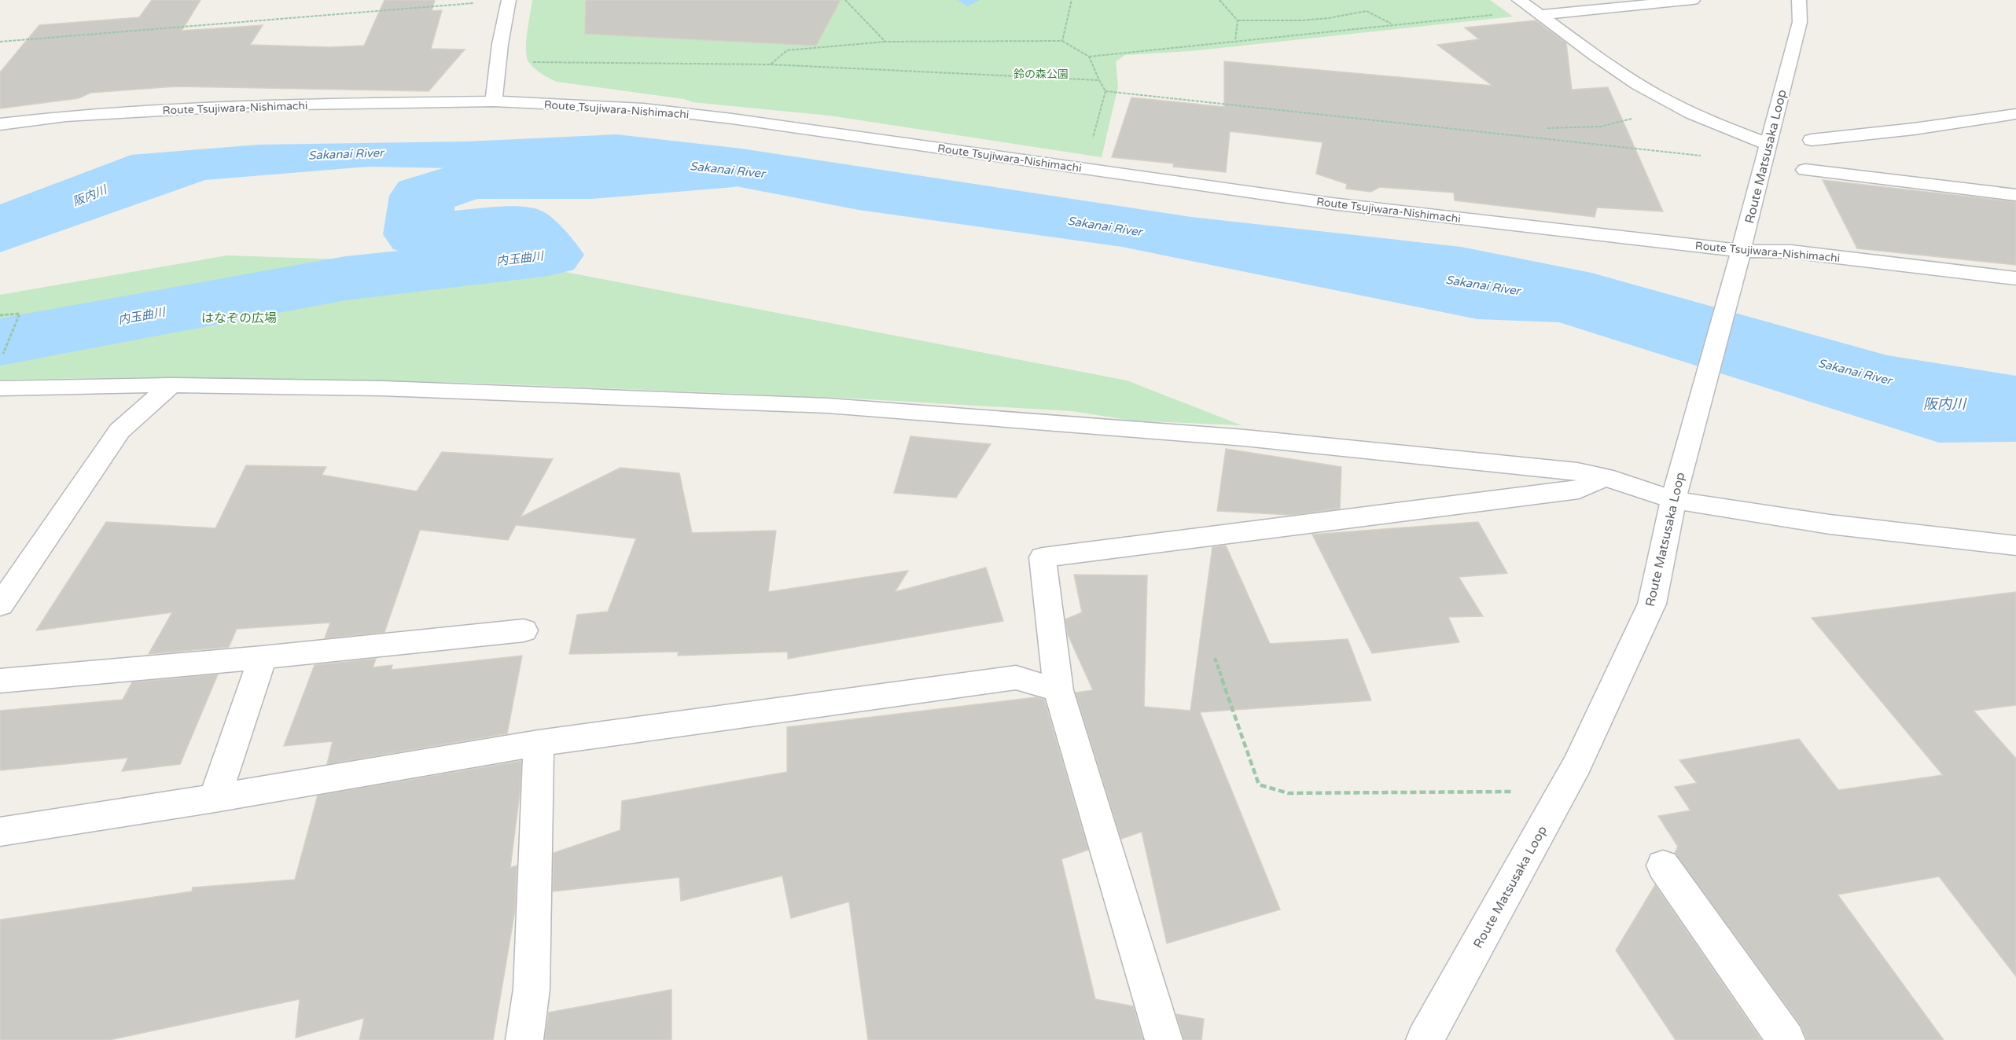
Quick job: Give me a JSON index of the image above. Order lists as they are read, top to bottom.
{
  "streets": {
    "street": ["Route Tsujiwara-Nishimachi", "Route Matsusaka Loop"]
  },
  "crossings": [
    ["Route Tsujiwara-Nishimachi", "Route Matsusaka Loop"]
  ],
  "water": ["Sakanai River", "阪内川", "内玉曲川"],
  "parks": ["鈴の森公園", "はなぞの広場"]
}
